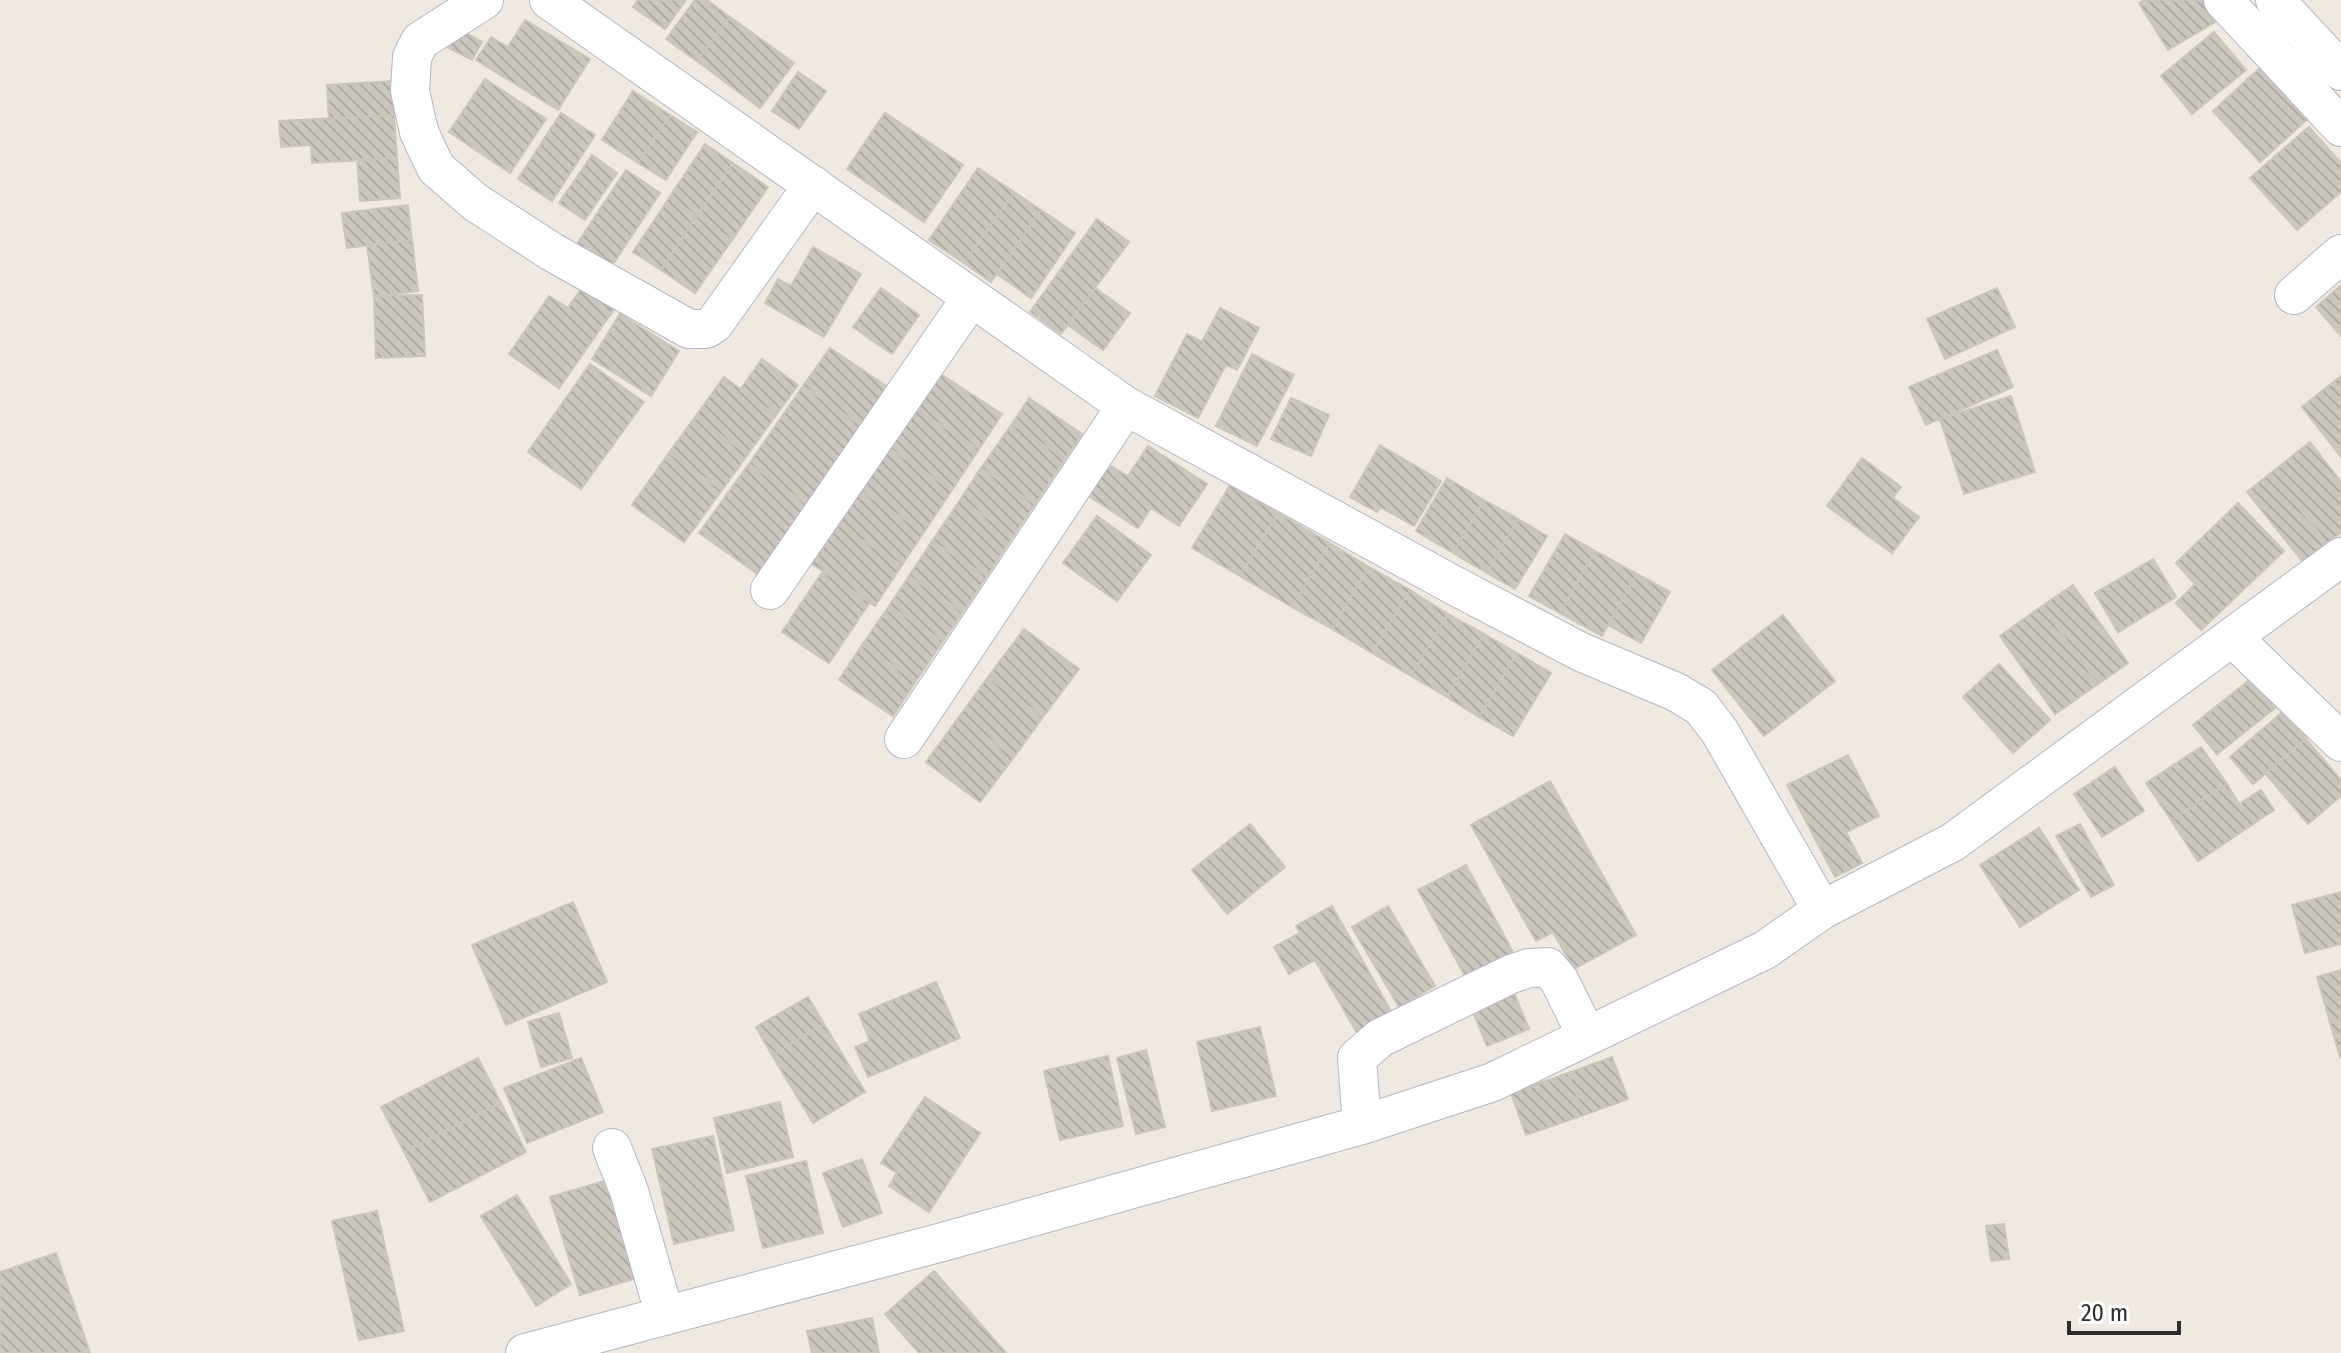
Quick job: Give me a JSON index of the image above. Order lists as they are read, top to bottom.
{
  "scale_bar": "20 m"
}
